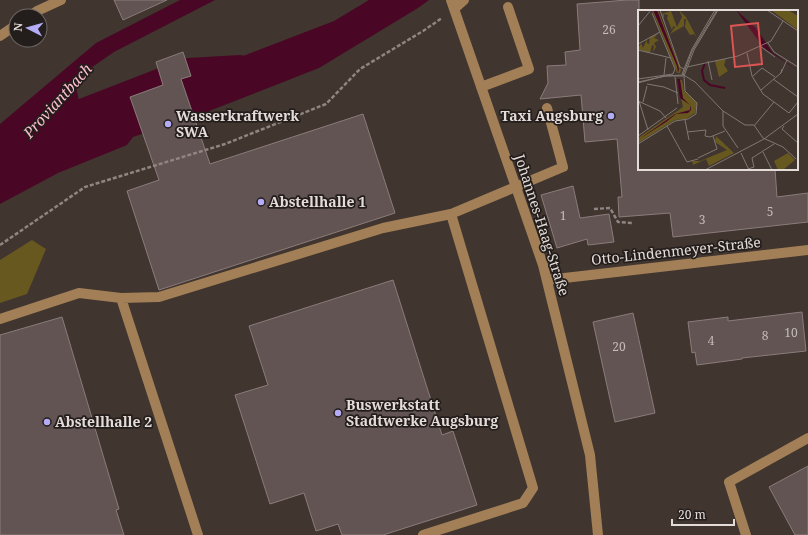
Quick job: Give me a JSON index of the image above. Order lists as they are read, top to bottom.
{
  "streets": {
    "street": ["Johannes-Haag-Straße", "Otto-Lindenmeyer-Straße"]
  },
  "crossings": [
    ["Johannes-Haag-Straße", "Otto-Lindenmeyer-Straße"]
  ],
  "water": ["Proviantbach"],
  "places": [
    "Taxi Augsburg",
    "Wasserkraftwerk SWA",
    "Abstellhalle 1",
    "Buswerkstatt Stadtwerke Augsburg",
    "Abstellhalle 2"
  ],
  "house_numbers": [
    "26",
    "5",
    "1",
    "3",
    "10",
    "8",
    "4",
    "20"
  ],
  "scale_bar": "20 m",
  "north": "left"
}
